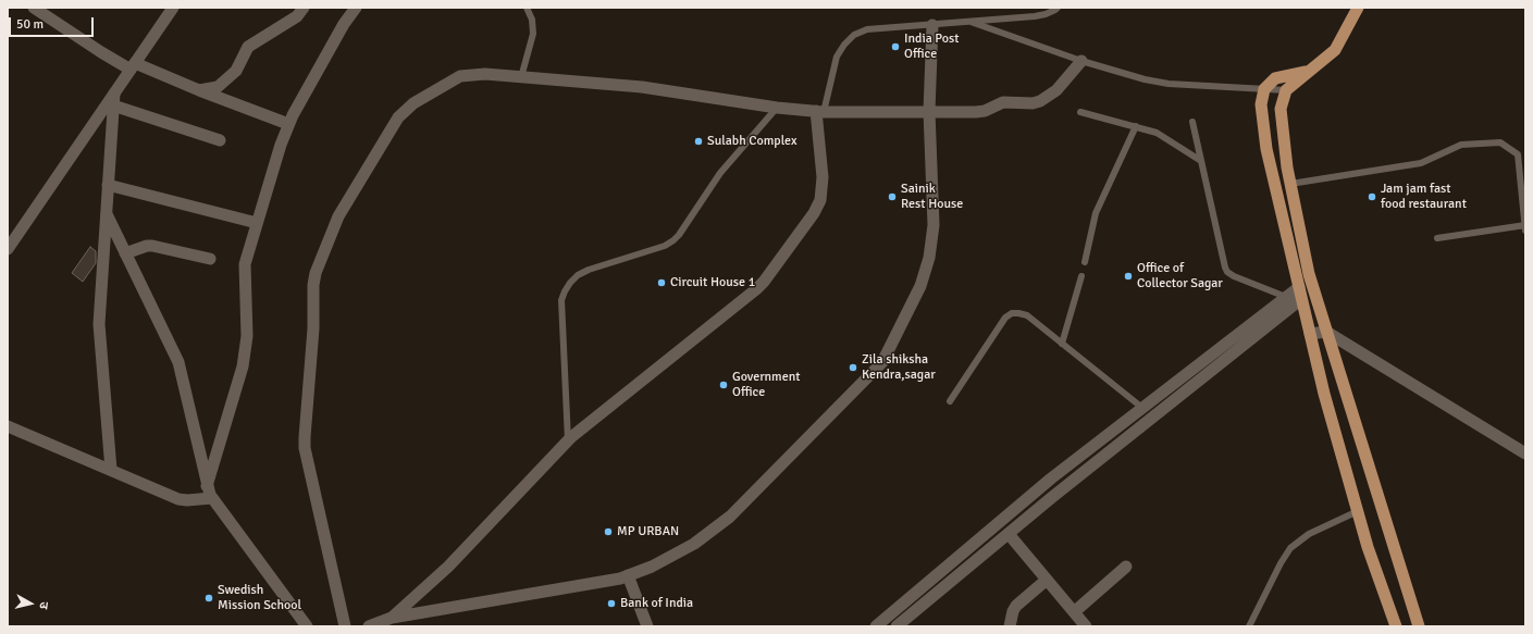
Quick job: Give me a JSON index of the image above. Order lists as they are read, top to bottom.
{
  "places": [
    "India Post Office",
    "Sulabh Complex",
    "Sainik Rest House",
    "Jam jam fast food restaurant",
    "Office of Collector Sagar",
    "Circuit House 1",
    "Zila shiksha Kendra,sagar",
    "Government Office",
    "MP URBAN",
    "Swedish Mission School",
    "Bank of India"
  ],
  "scale_bar": "50 m",
  "north": "right"
}
